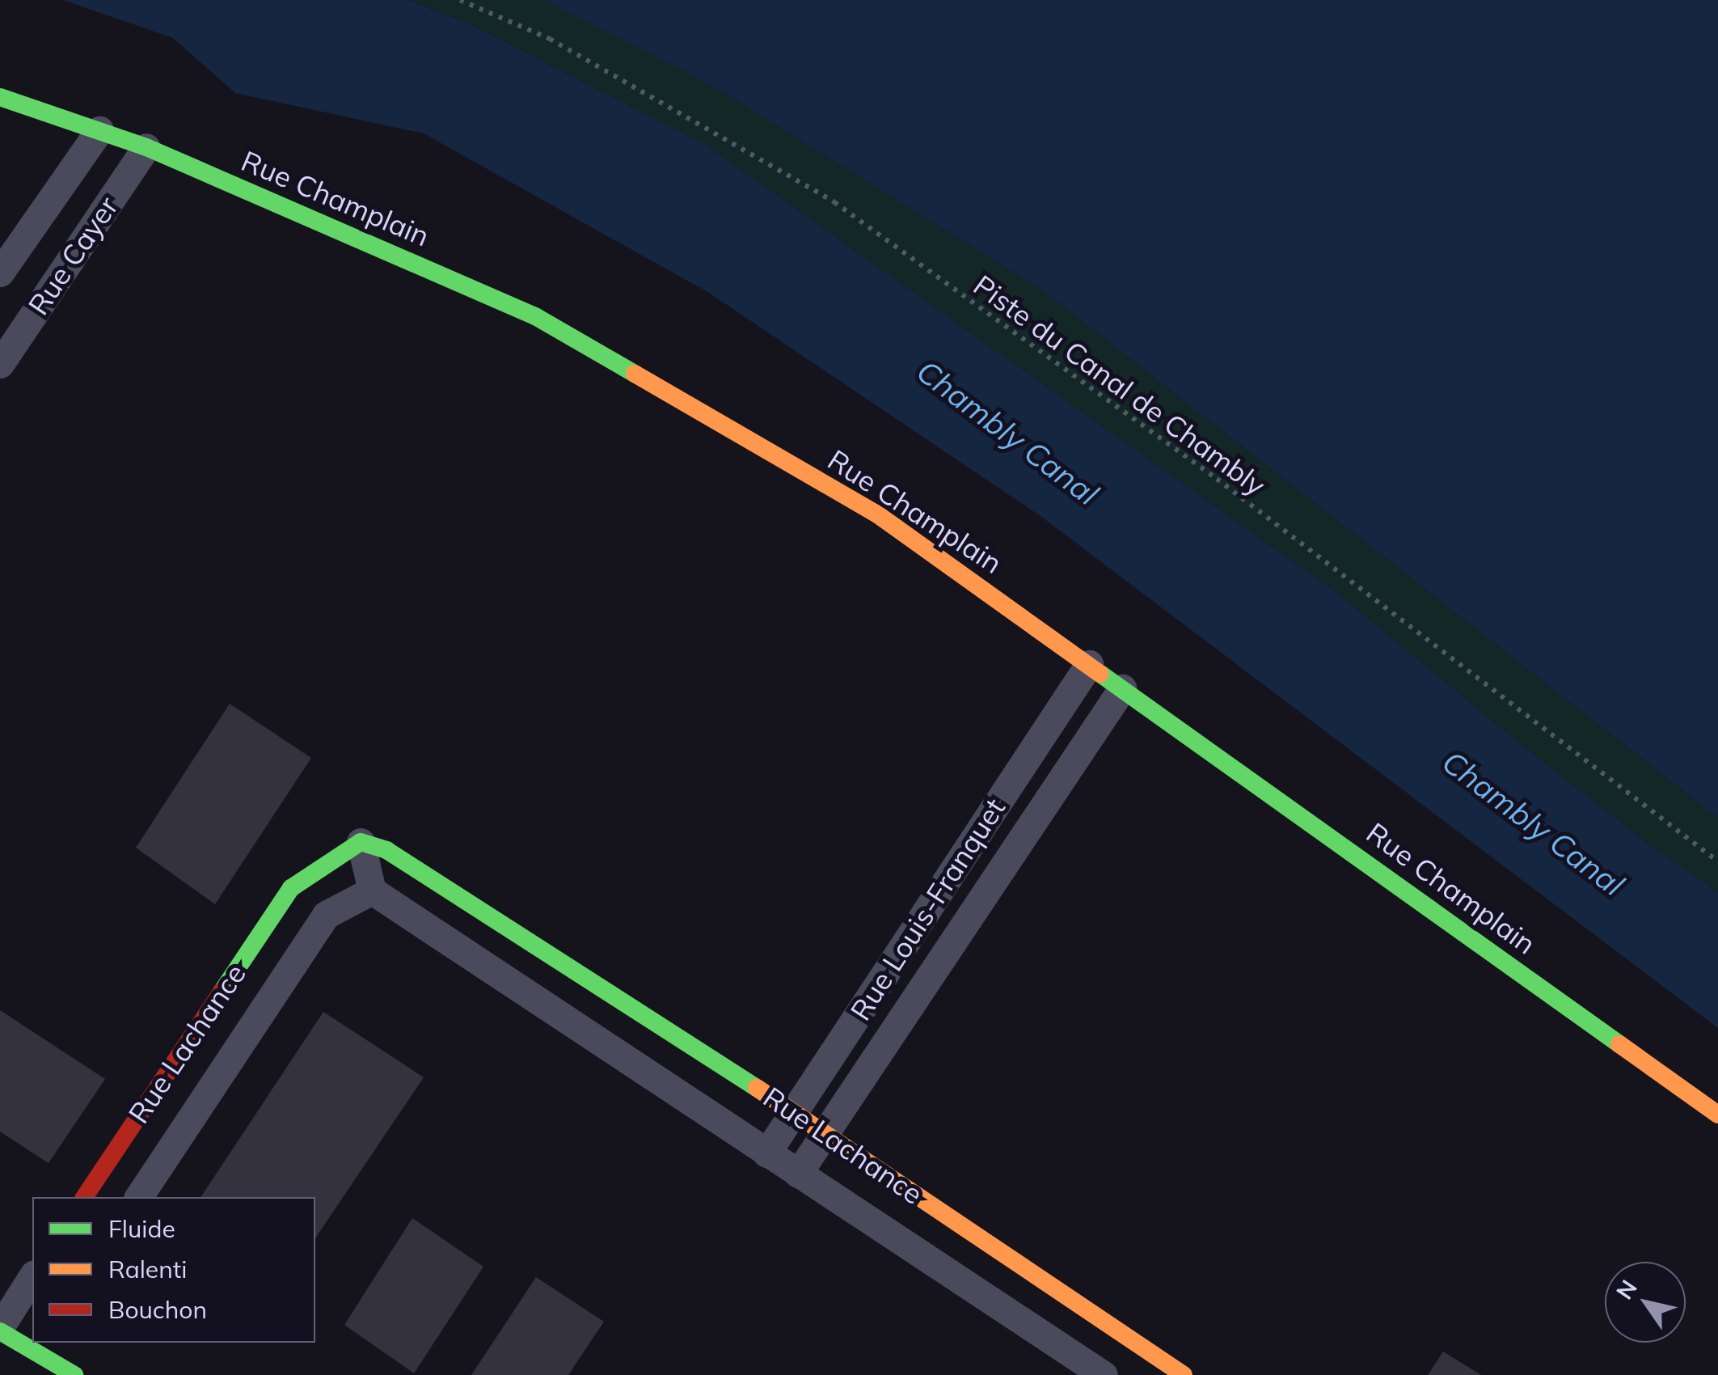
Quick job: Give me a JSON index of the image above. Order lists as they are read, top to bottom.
{
  "streets": {
    "street": [
      "Rue Champlain",
      "Rue Cayer",
      "Rue Louis-Franquet",
      "Rue Lachance"
    ],
    "path": ["Piste du Canal de Chambly"]
  },
  "crossings": [
    ["Rue Champlain", "Rue Cayer"],
    ["Rue Champlain", "Rue Louis-Franquet"],
    ["Rue Louis-Franquet", "Rue Lachance"]
  ],
  "water": ["Chambly Canal"],
  "legend": ["Fluide", "Ralenti", "Bouchon"],
  "north": "top left"
}
